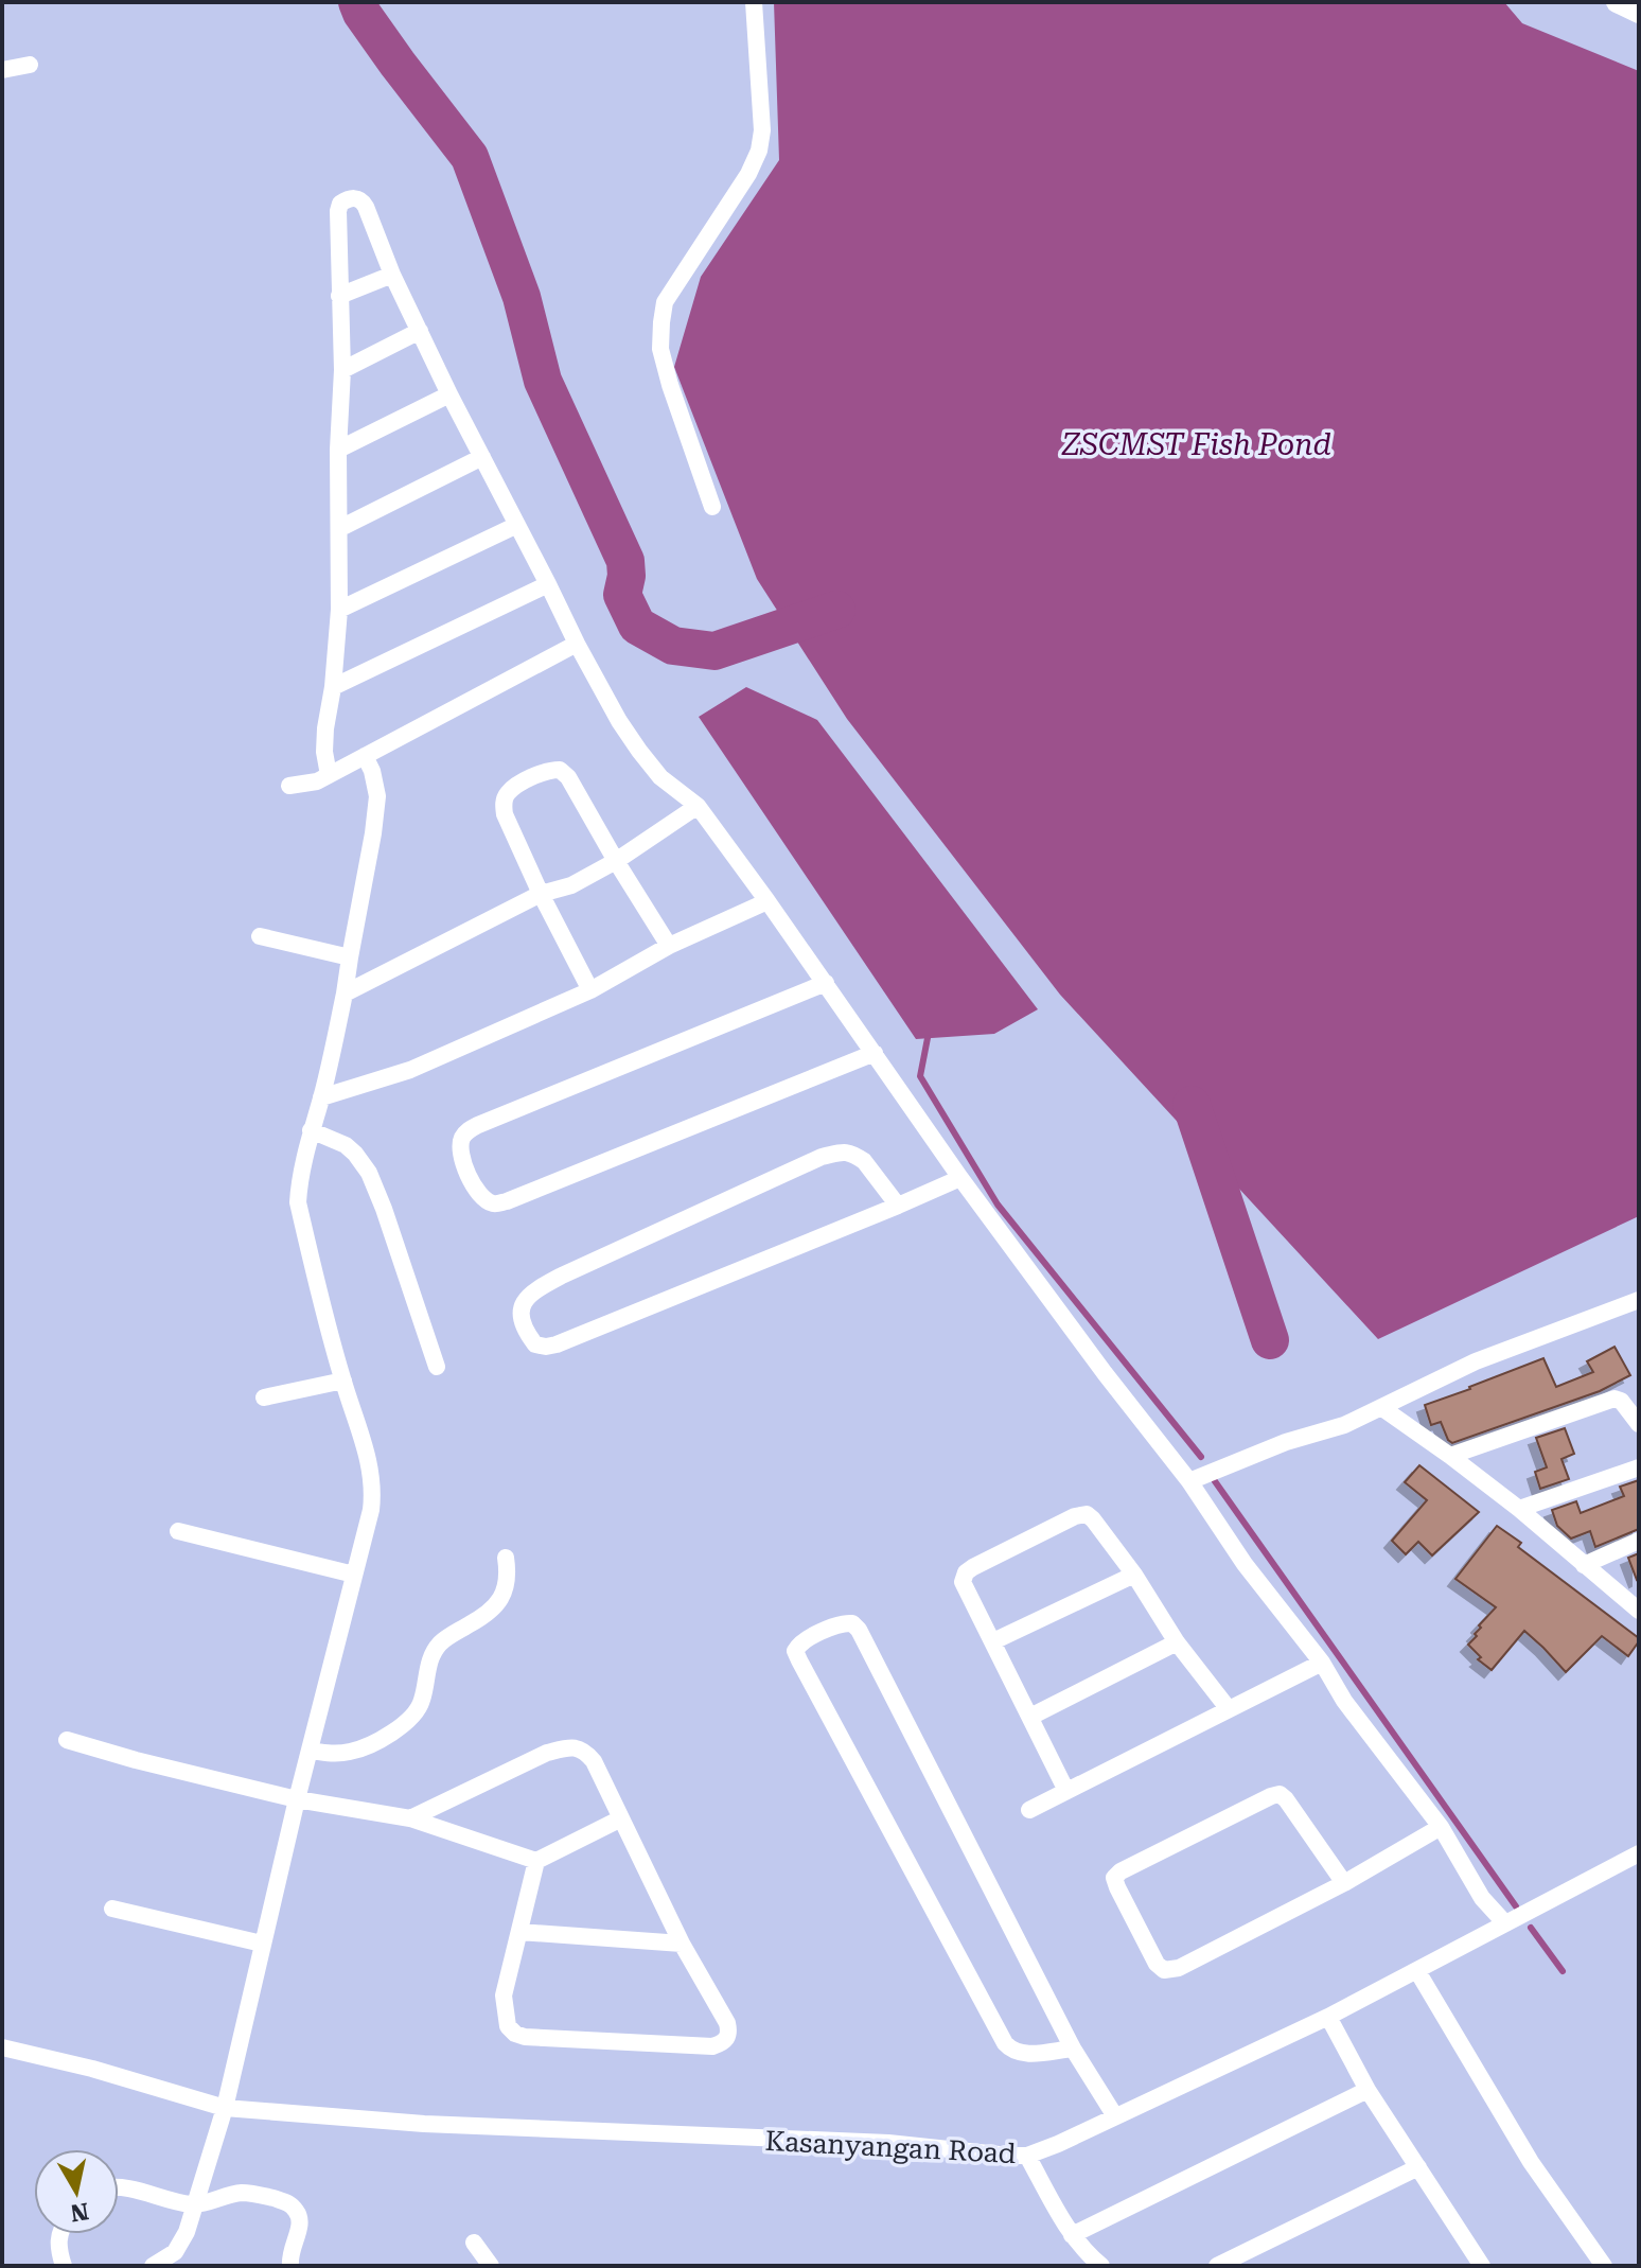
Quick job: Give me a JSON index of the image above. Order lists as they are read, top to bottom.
{
  "streets": {
    "street": ["Kasanyangan Road"]
  },
  "water": ["ZSCMST Fish Pond"],
  "north": "bottom"
}
